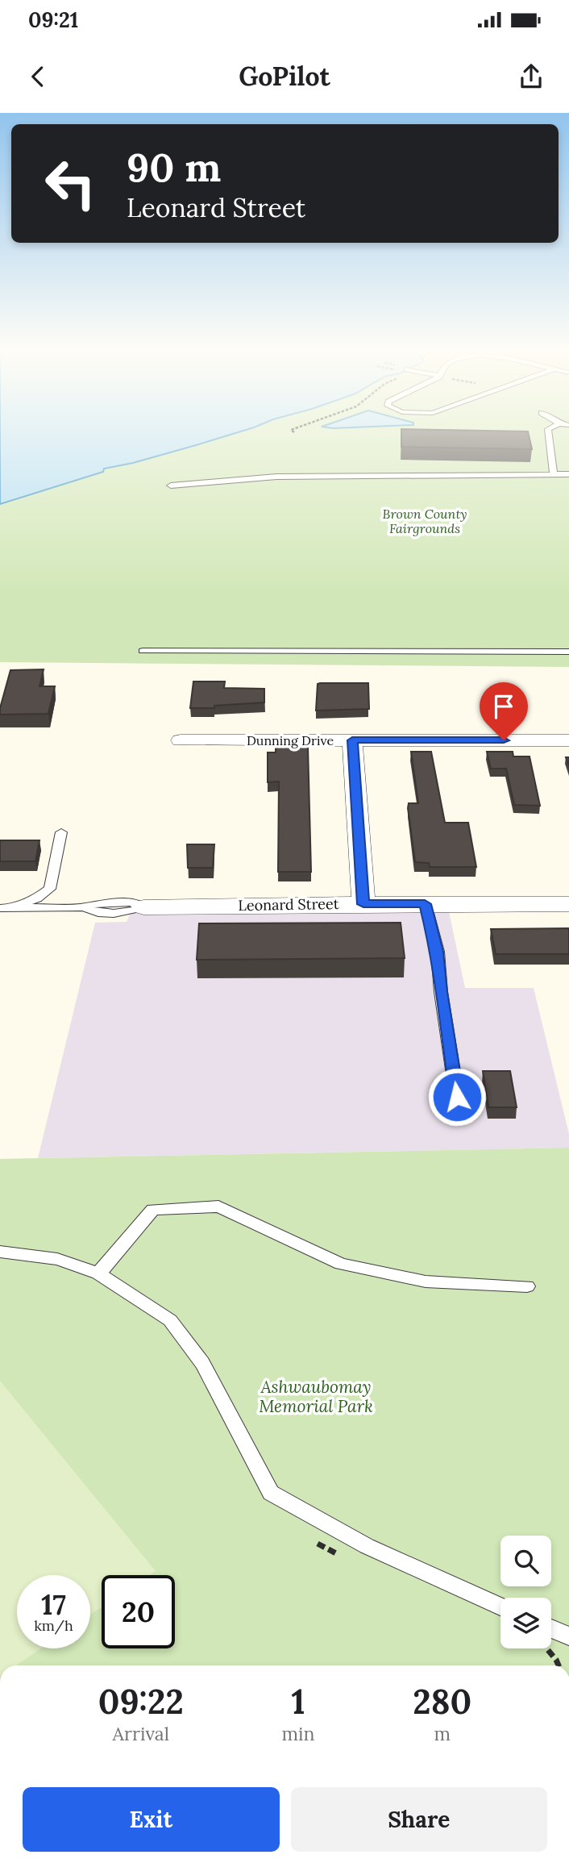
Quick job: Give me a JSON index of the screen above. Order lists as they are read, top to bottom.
{
  "streets": {
    "street": ["Dunning Drive", "Leonard Street"]
  },
  "parks": ["Brown County Fairgrounds", "Ashwaubomay Memorial Park"],
  "page": {
    "status": "09:21",
    "header": "GoPilot",
    "turn": ["90 m", "Leonard Street"],
    "speed": "17 km/h",
    "limit": "20",
    "eta": [
      "09:22",
      "Arrival",
      "1",
      "min",
      "280",
      "m"
    ],
    "buttons": ["Exit", "Share"]
  }
}
